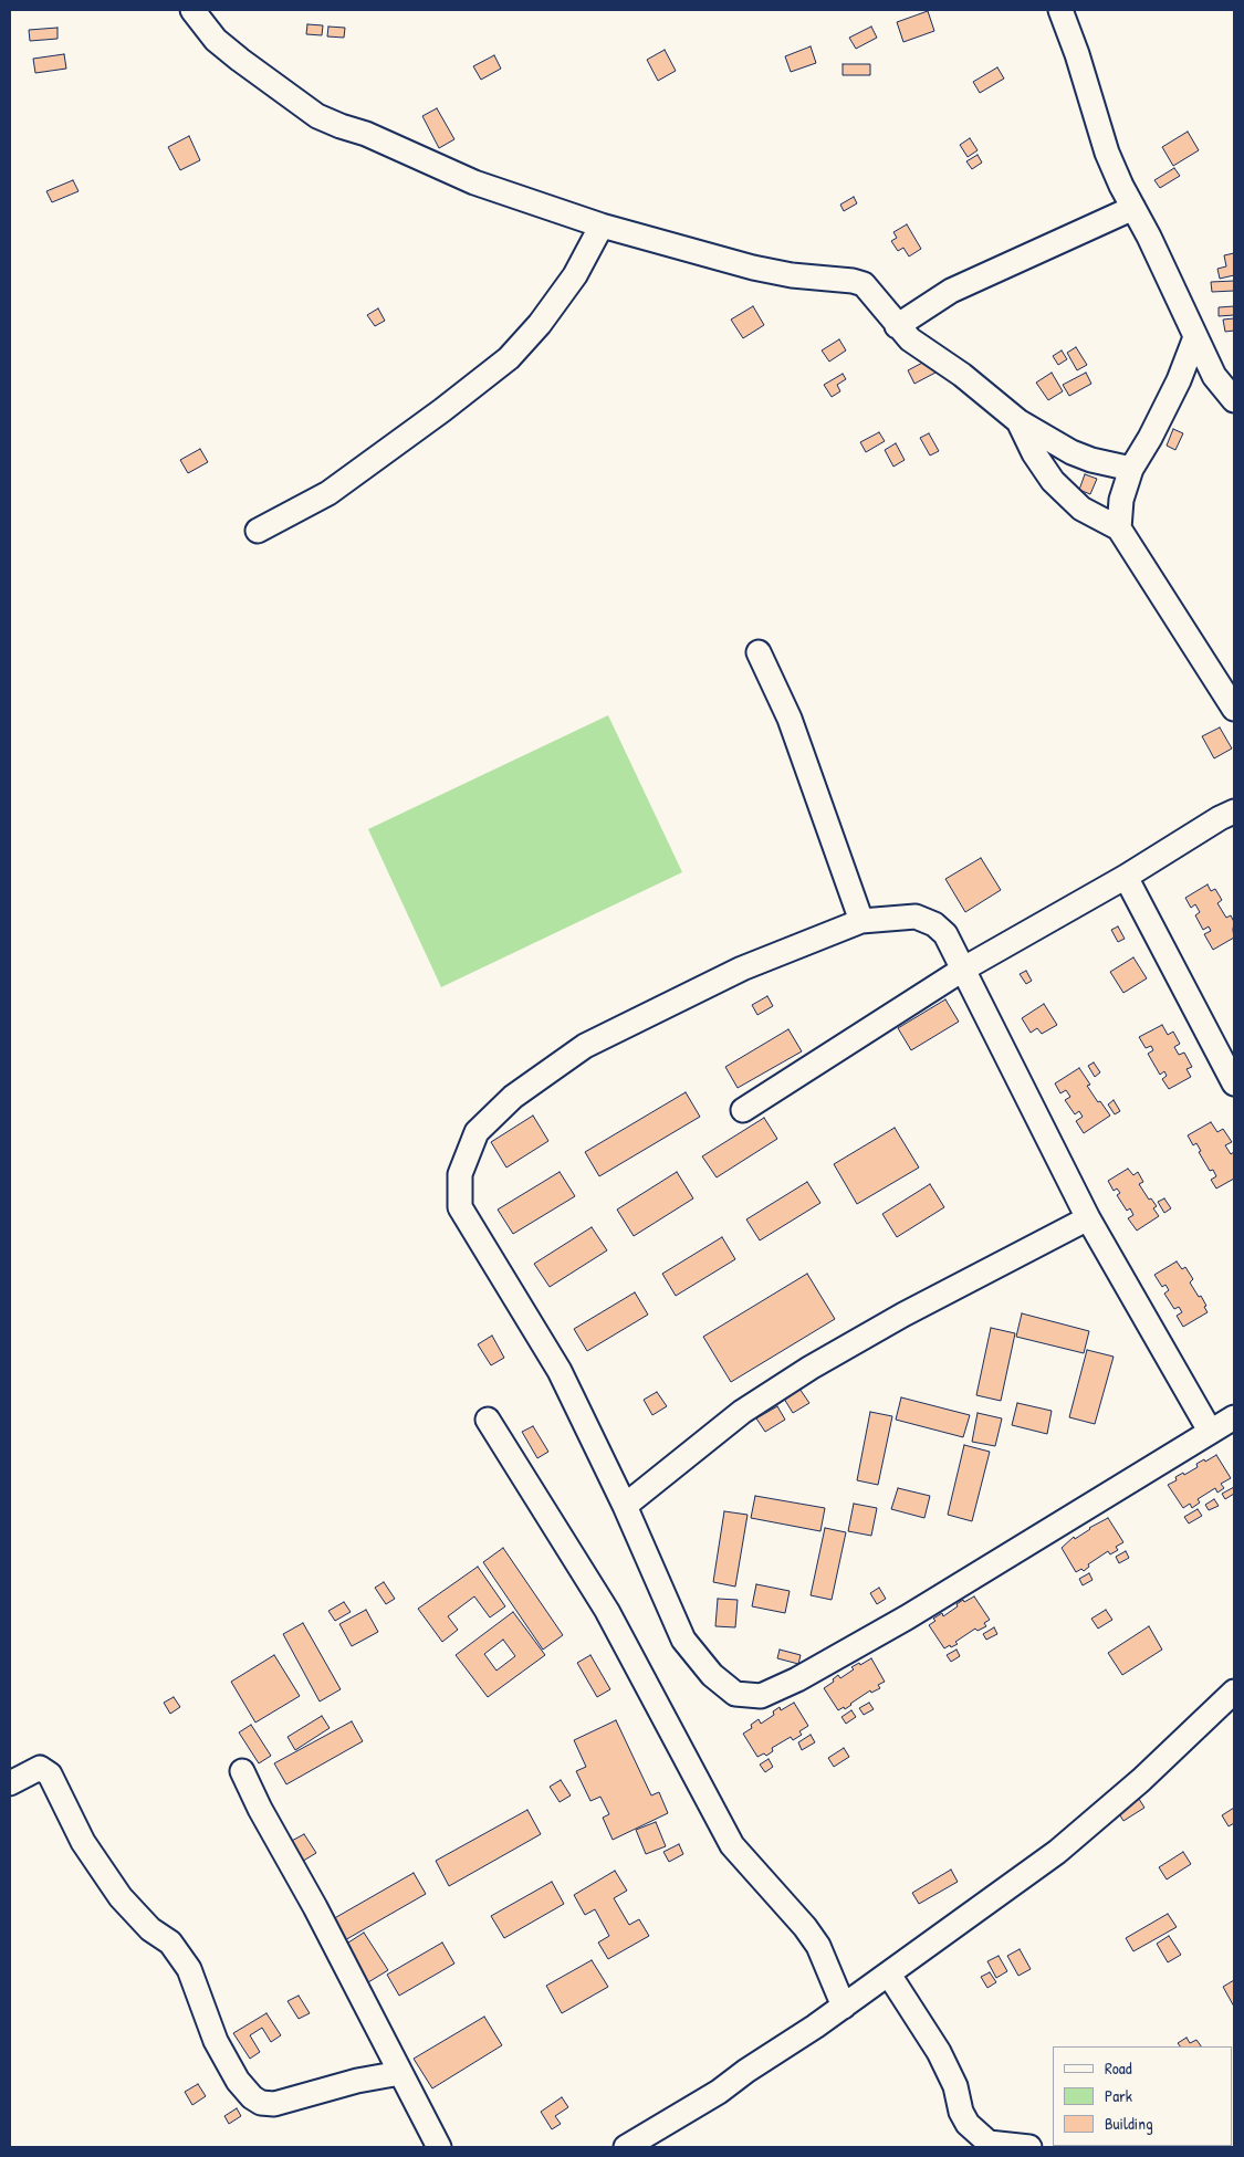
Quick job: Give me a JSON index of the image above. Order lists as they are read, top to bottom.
{
  "legend": ["Road", "Park", "Building"]
}
